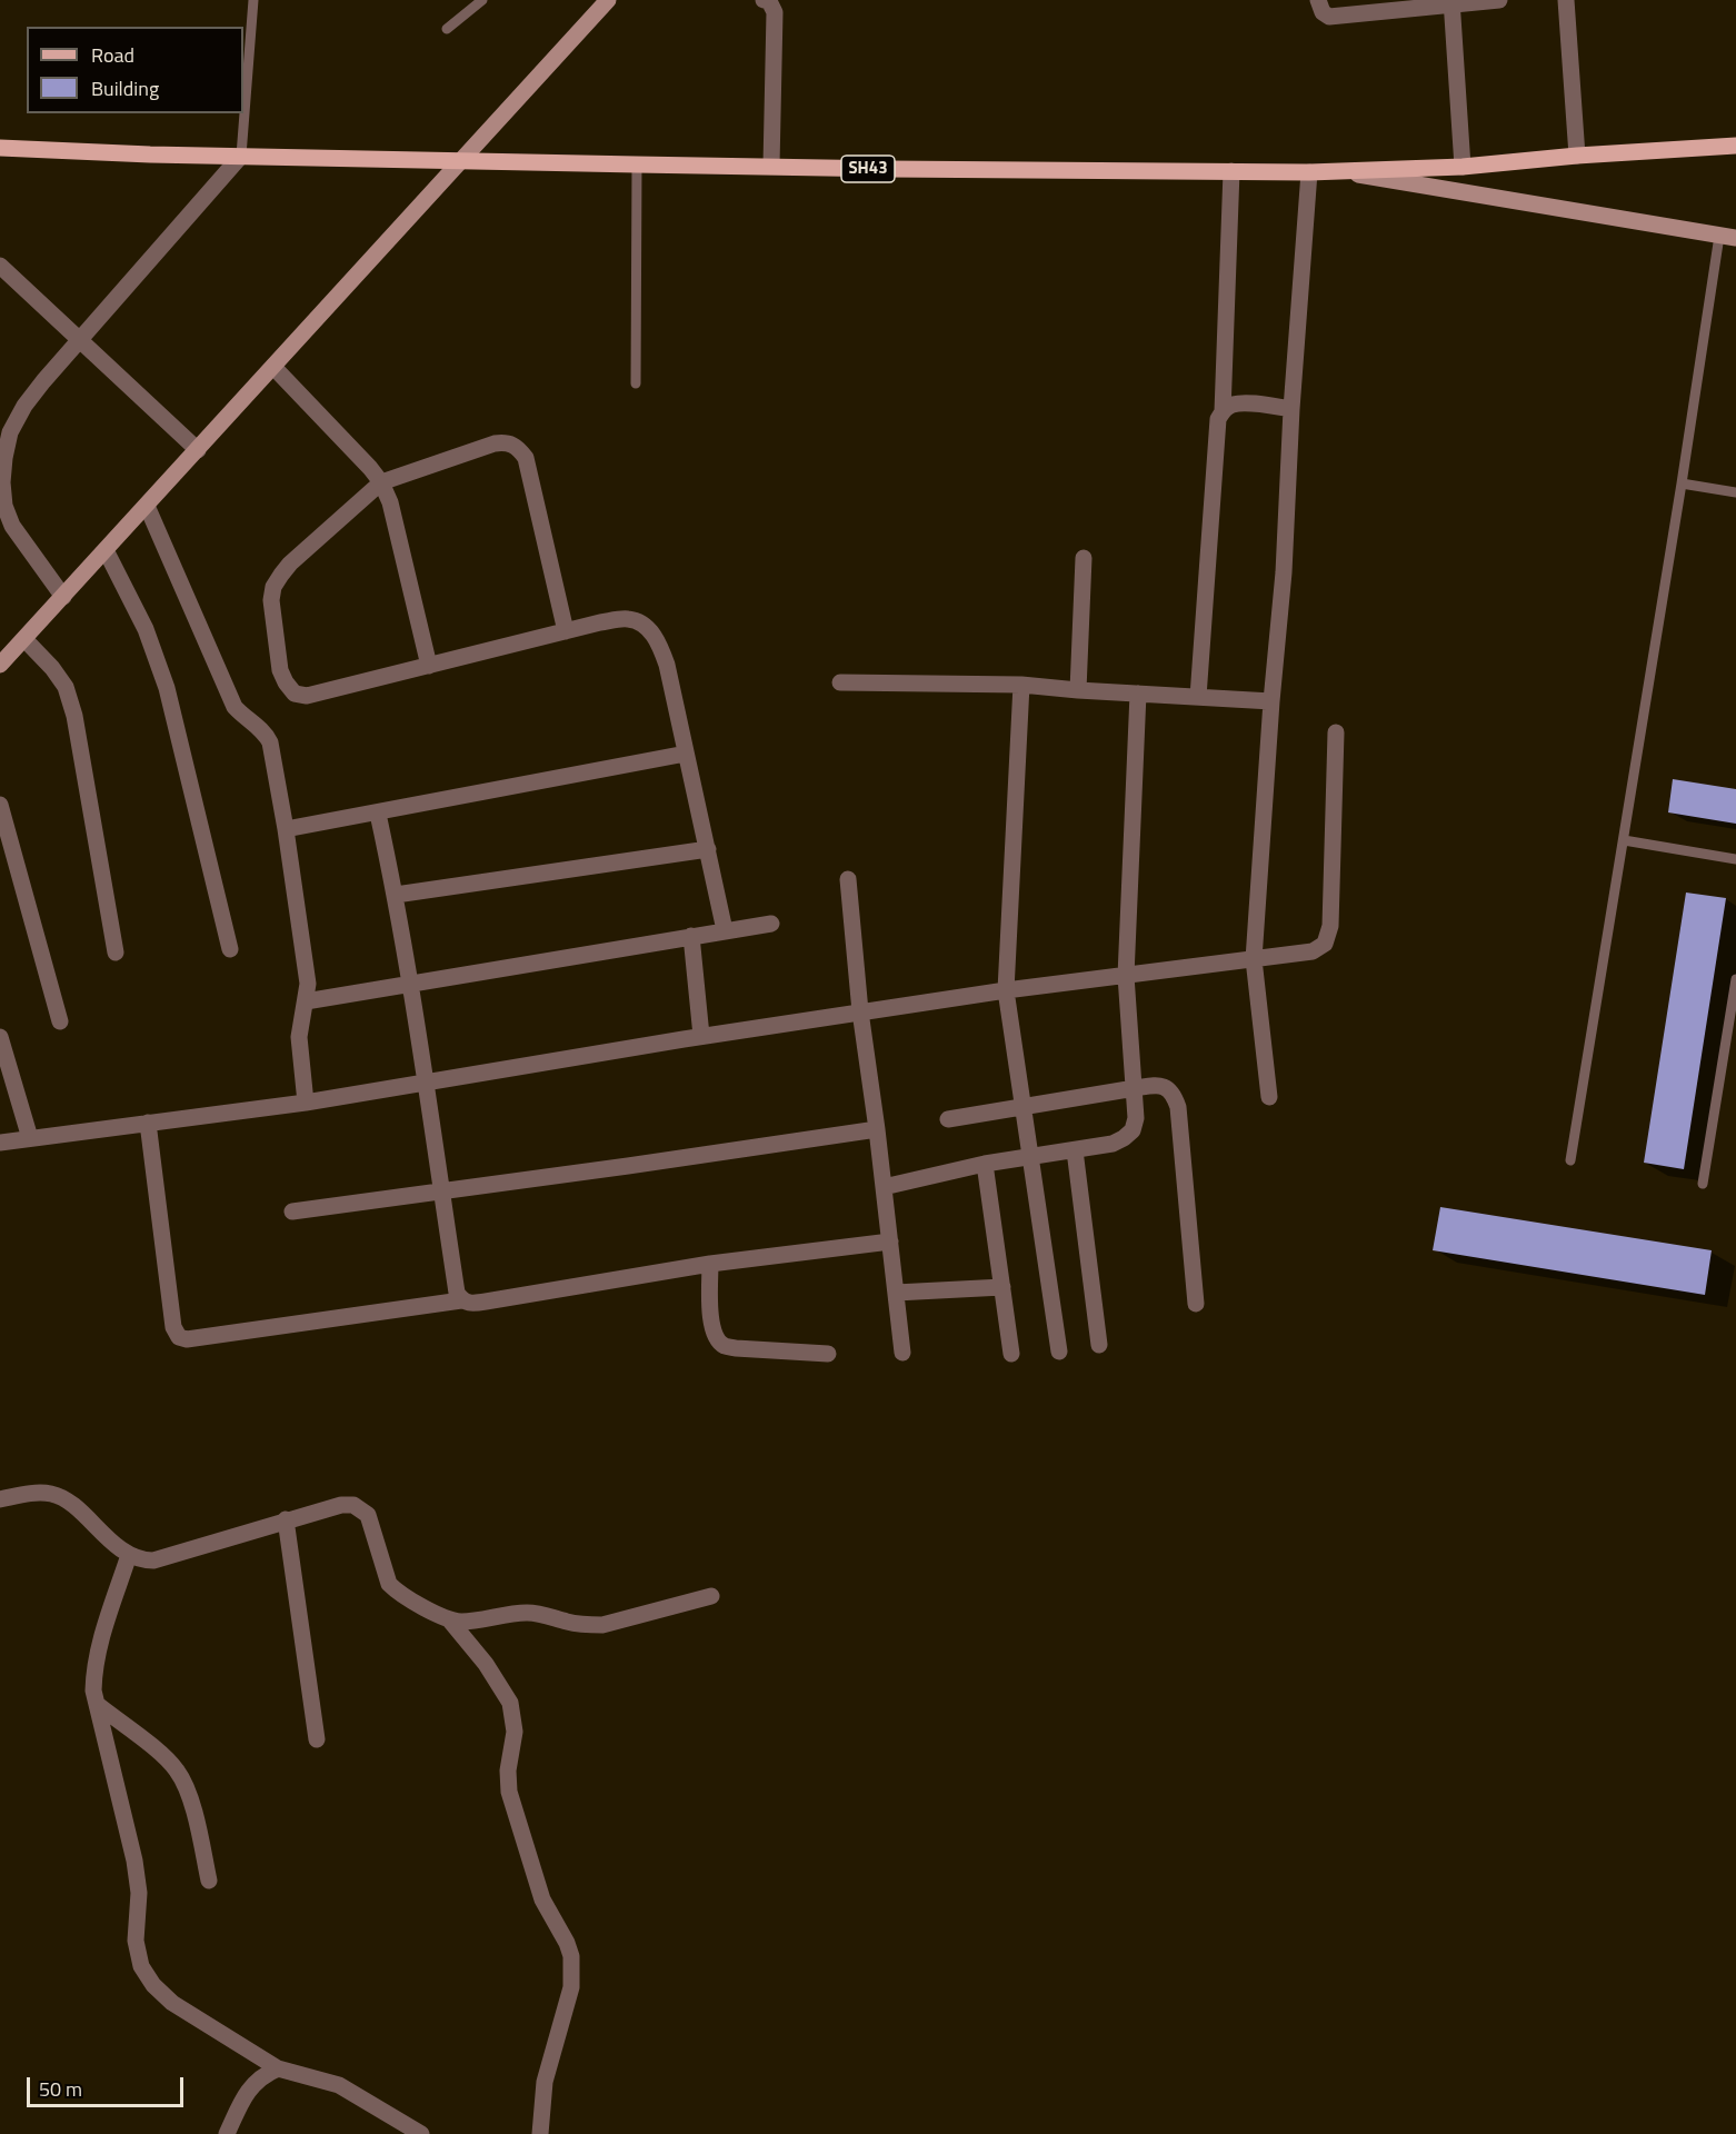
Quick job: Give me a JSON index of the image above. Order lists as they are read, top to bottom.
{
  "streets": {
    "main road": ["SH43"]
  },
  "legend": ["Road", "Building"],
  "scale_bar": "50 m"
}
